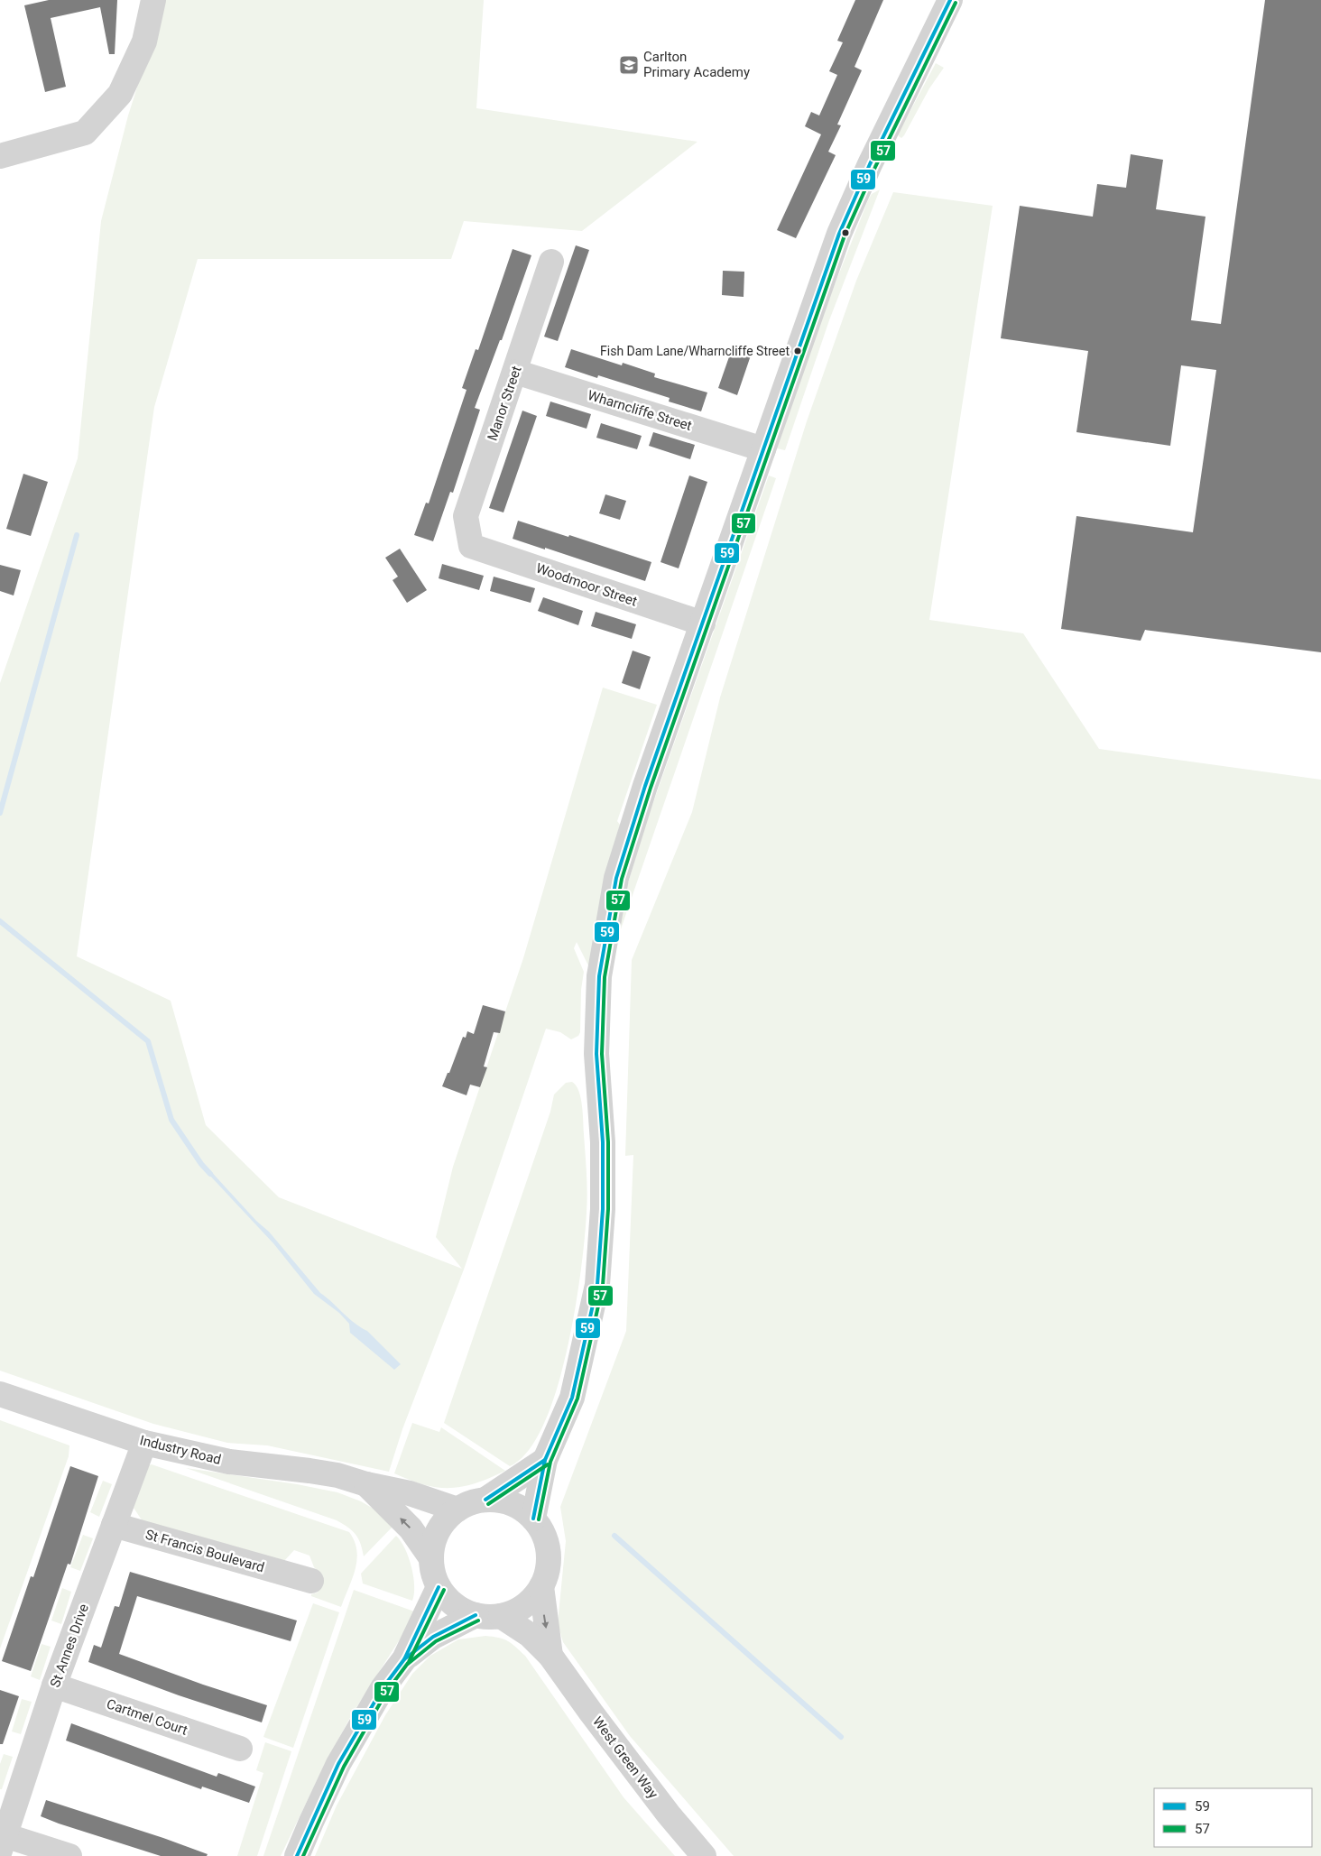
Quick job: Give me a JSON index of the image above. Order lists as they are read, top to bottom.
{
  "streets": {
    "street": [
      "Manor Street",
      "Wharncliffe Street",
      "Woodmoor Street",
      "Industry Road",
      "St Francis Boulevard",
      "St Annes Drive",
      "Cartmel Court",
      "West Green Way"
    ]
  },
  "crossings": [
    ["Manor Street", "Wharncliffe Street"],
    ["Manor Street", "Woodmoor Street"],
    ["Industry Road", "St Annes Drive"],
    ["Industry Road", "West Green Way"],
    ["St Francis Boulevard", "St Annes Drive"],
    ["St Annes Drive", "Cartmel Court"]
  ],
  "places": {
    "school or university": ["Carlton Primary Academy"],
    "other": ["Fish Dam Lane/Wharncliffe Street"]
  },
  "lines": ["transit line 59", "transit line 57"],
  "legend": ["59", "57"]
}
